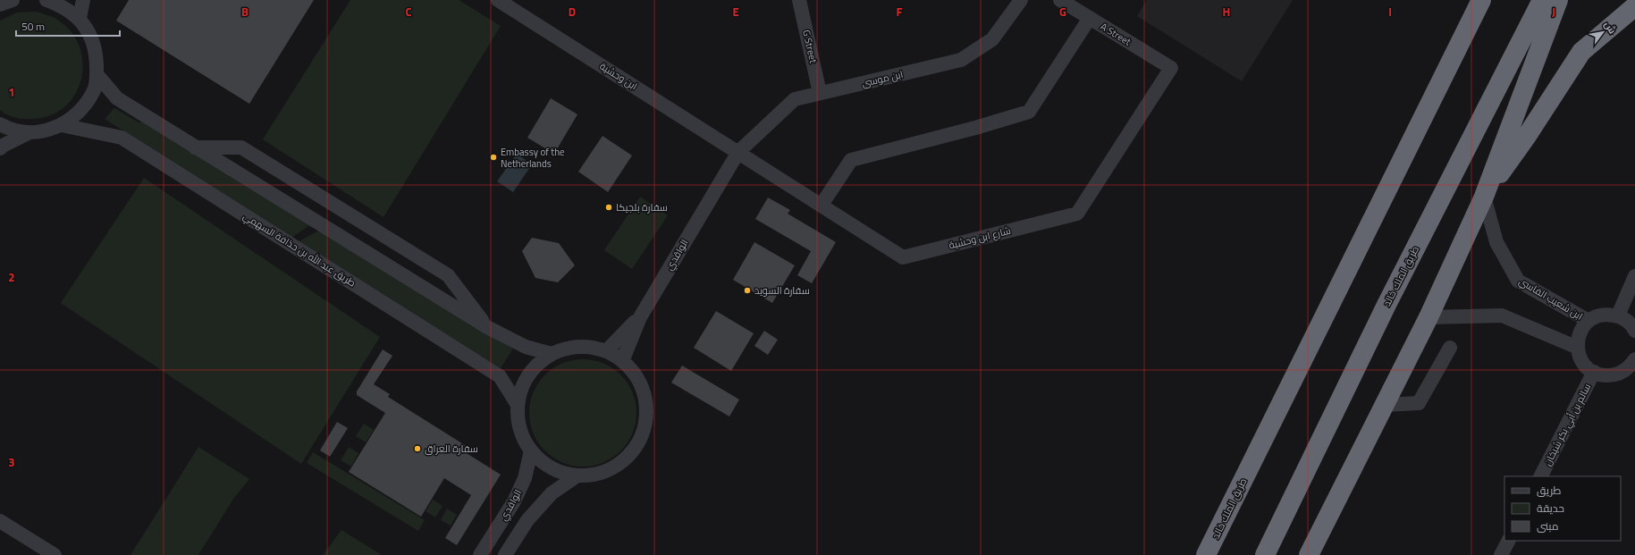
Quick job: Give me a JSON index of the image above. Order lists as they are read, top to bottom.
{
  "streets": {
    "highway": ["طريق الملك خالد"],
    "street": [
      "A Street",
      "G Street",
      "ابن وحشية",
      "ابن موسى",
      "شارع ابن وحشية",
      "طريق عبد الله بن حذافة السهمي",
      "الواقدي",
      "ابن شعيب الفاسي",
      "سالم بن أبي بكر شيخان"
    ]
  },
  "crossings": [
    ["A Street", "شارع ابن وحشية"],
    ["G Street", "ابن موسى"],
    ["ابن وحشية", "ابن موسى"],
    ["ابن وحشية", "شارع ابن وحشية"],
    ["ابن وحشية", "الواقدي"],
    ["ابن موسى", "شارع ابن وحشية"],
    ["ابن موسى", "الواقدي"],
    ["شارع ابن وحشية", "الواقدي"]
  ],
  "places": [
    "Embassy of the Netherlands",
    "سفارة بلجيكا",
    "سفارة السويد",
    "سفارة العراق"
  ],
  "legend": ["طريق", "حديقة", "مبنى"],
  "scale_bar": "50 m",
  "north": "top right",
  "grid": {
    "columns": [
      "B",
      "C",
      "D",
      "E",
      "F",
      "G",
      "H",
      "I",
      "J"
    ],
    "rows": ["1", "2", "3"]
  }
}
